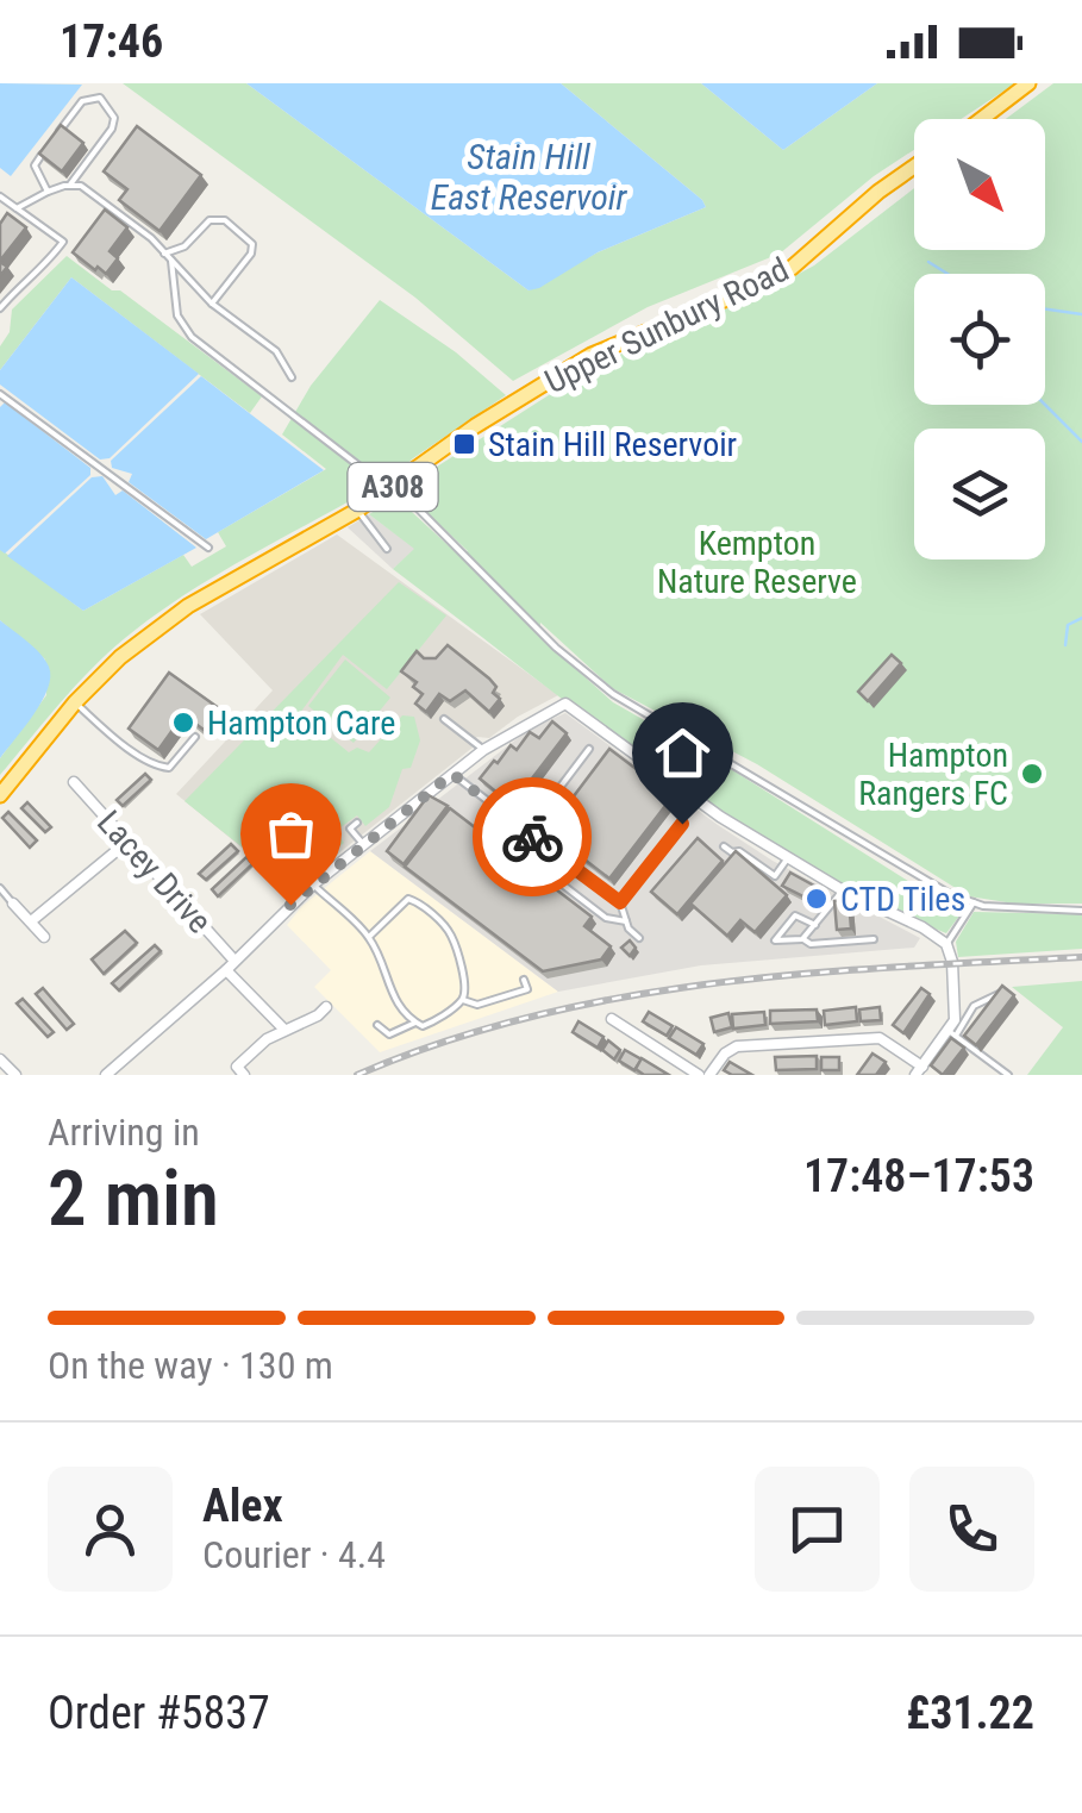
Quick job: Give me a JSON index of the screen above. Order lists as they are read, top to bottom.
{
  "streets": {
    "highway": ["Upper Sunbury Road", "A308"],
    "street": ["Lacey Drive"]
  },
  "water": ["Stain Hill East Reservoir"],
  "parks": ["Kempton Nature Reserve"],
  "places": {
    "transit": ["Stain Hill Reservoir"],
    "other": ["Hampton Care", "Hampton Rangers FC", "CTD Tiles"]
  },
  "north": "bottom right",
  "page": {
    "status": "17:46",
    "heading": ["2 min", "Arriving in", "17:48–17:53"],
    "panel": [
      "Alex",
      "Courier · 4.4",
      "Order #5837",
      "£31.22"
    ],
    "bar": "On the way · 130 m"
  }
}
